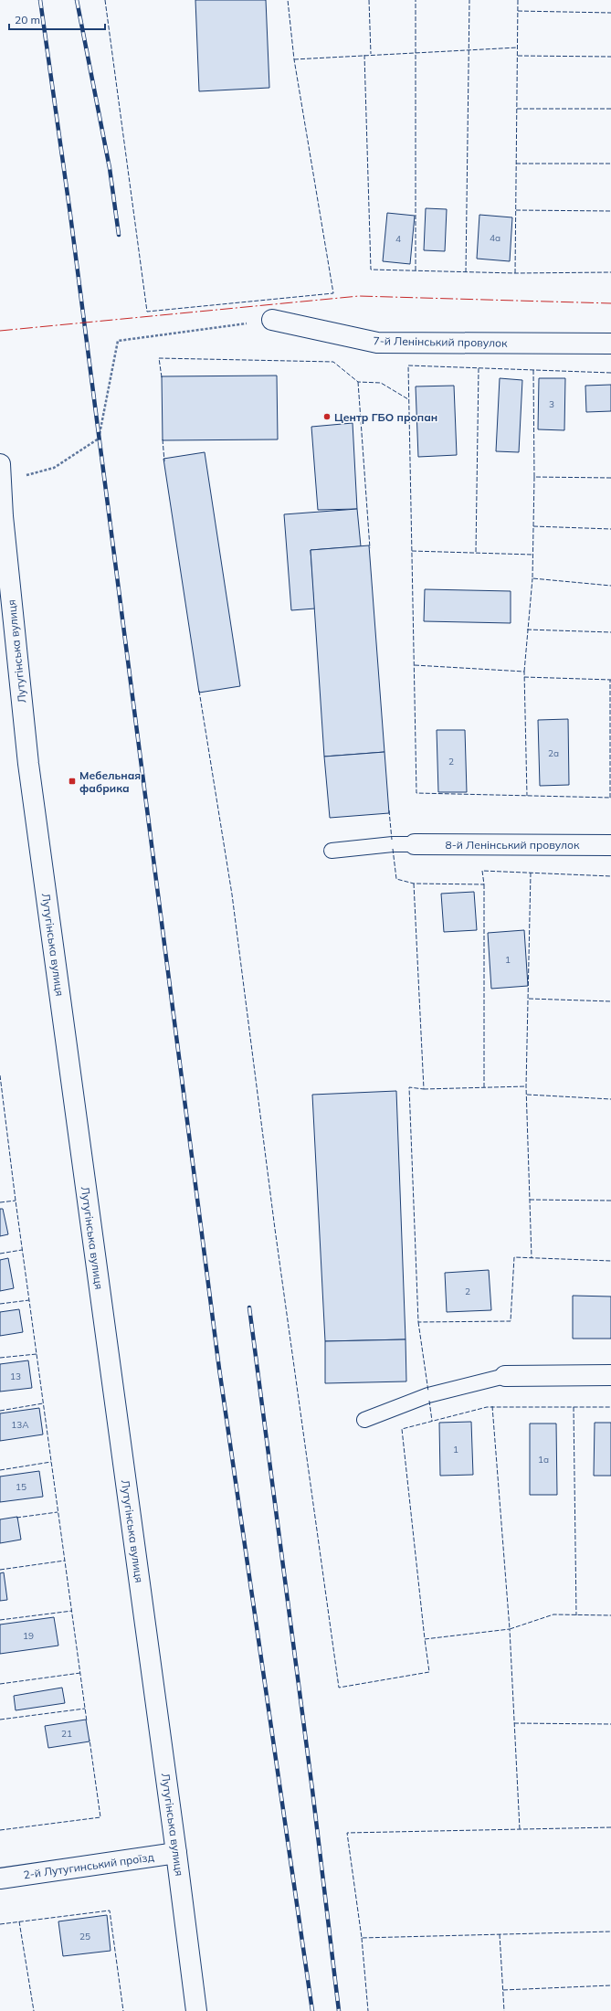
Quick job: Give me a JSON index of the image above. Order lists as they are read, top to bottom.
{
  "streets": {
    "main road": [
      "7-й Ленінський провулок",
      "Лутугінська вулиця",
      "8-й Ленінський провулок",
      "2-й Лутугинський проїзд"
    ]
  },
  "crossings": [
    ["Лутугінська вулиця", "2-й Лутугинський проїзд"]
  ],
  "places": {
    "other": ["Центр ГБО пропан"],
    "transit": ["Мебельная фабрика"]
  },
  "house_numbers": [
    "4а",
    "4",
    "3",
    "2а",
    "2",
    "1",
    "2",
    "13",
    "13А",
    "1",
    "1а",
    "15",
    "19",
    "21",
    "25"
  ],
  "scale_bar": "20 m"
}
